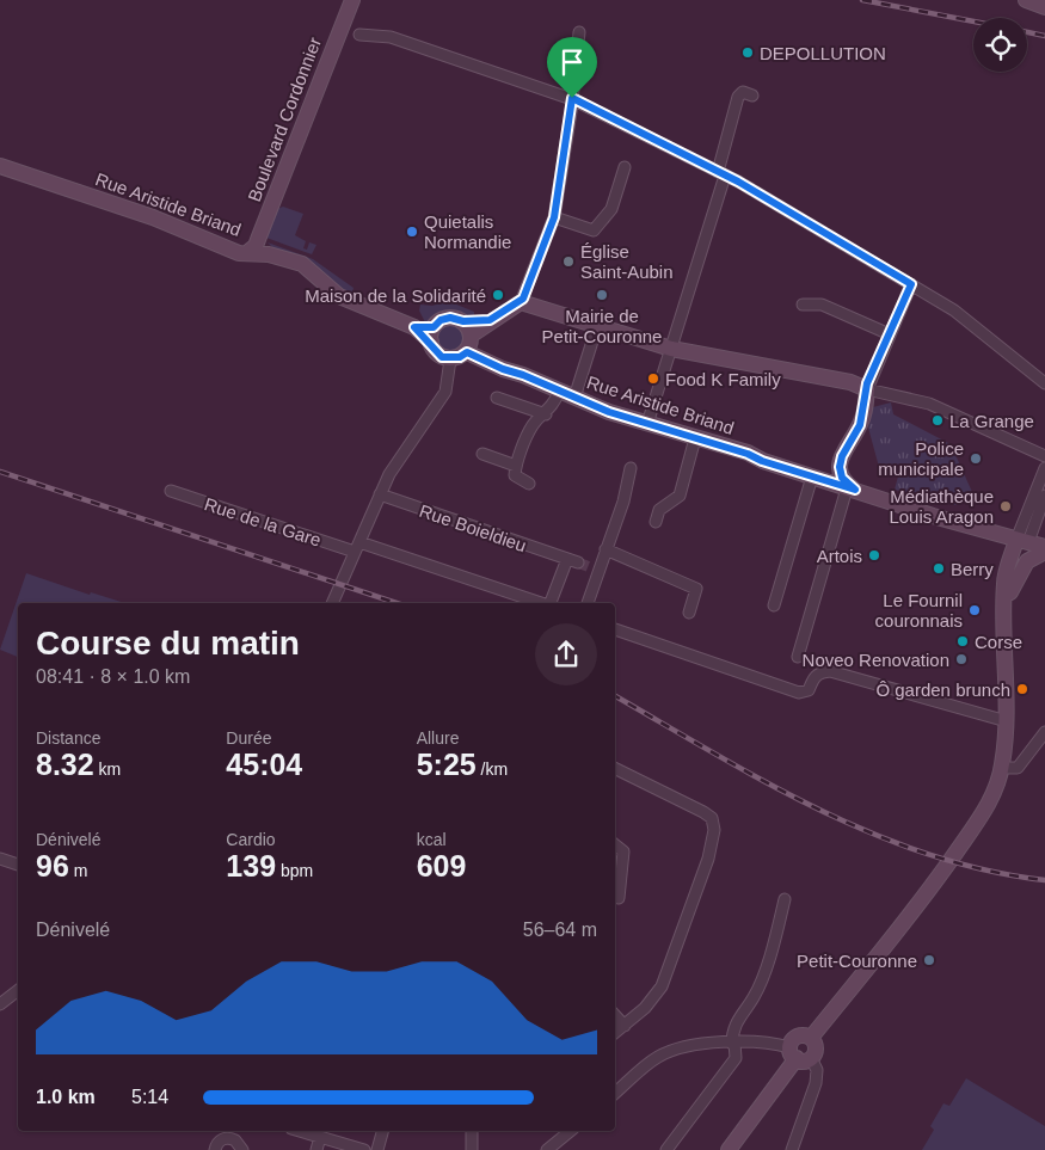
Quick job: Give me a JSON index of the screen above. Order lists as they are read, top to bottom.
{
  "streets": {
    "main road": ["Boulevard Cordonnier", "Rue Aristide Briand"],
    "street": ["Rue de la Gare", "Rue Boieldieu"]
  },
  "crossings": [
    ["Boulevard Cordonnier", "Rue Aristide Briand"]
  ],
  "places": [
    "DEPOLLUTION",
    "Quietalis Normandie",
    "Église Saint-Aubin",
    "Maison de la Solidarité",
    "Mairie de Petit-Couronne",
    "Food K Family",
    "La Grange",
    "Police municipale",
    "Médiathèque Louis Aragon",
    "Artois",
    "Berry",
    "Le Fournil couronnais",
    "Corse",
    "Noveo Renovation",
    "Ô garden brunch",
    "Petit-Couronne"
  ],
  "page": {
    "heading": ["Course du matin", "08:41 · 8 × 1.0 km"],
    "stats": [
      ["Distance", "8.32 km"],
      ["Durée", "45:04"],
      ["Allure", "5:25 /km"],
      ["Dénivelé", "96 m"],
      ["Cardio", "139 bpm"],
      ["kcal", "609"]
    ],
    "chart": ["Dénivelé", "56–64 m"],
    "list": [
      {
        "name": "1.0 km",
        "note": "5:14"
      }
    ]
  }
}
